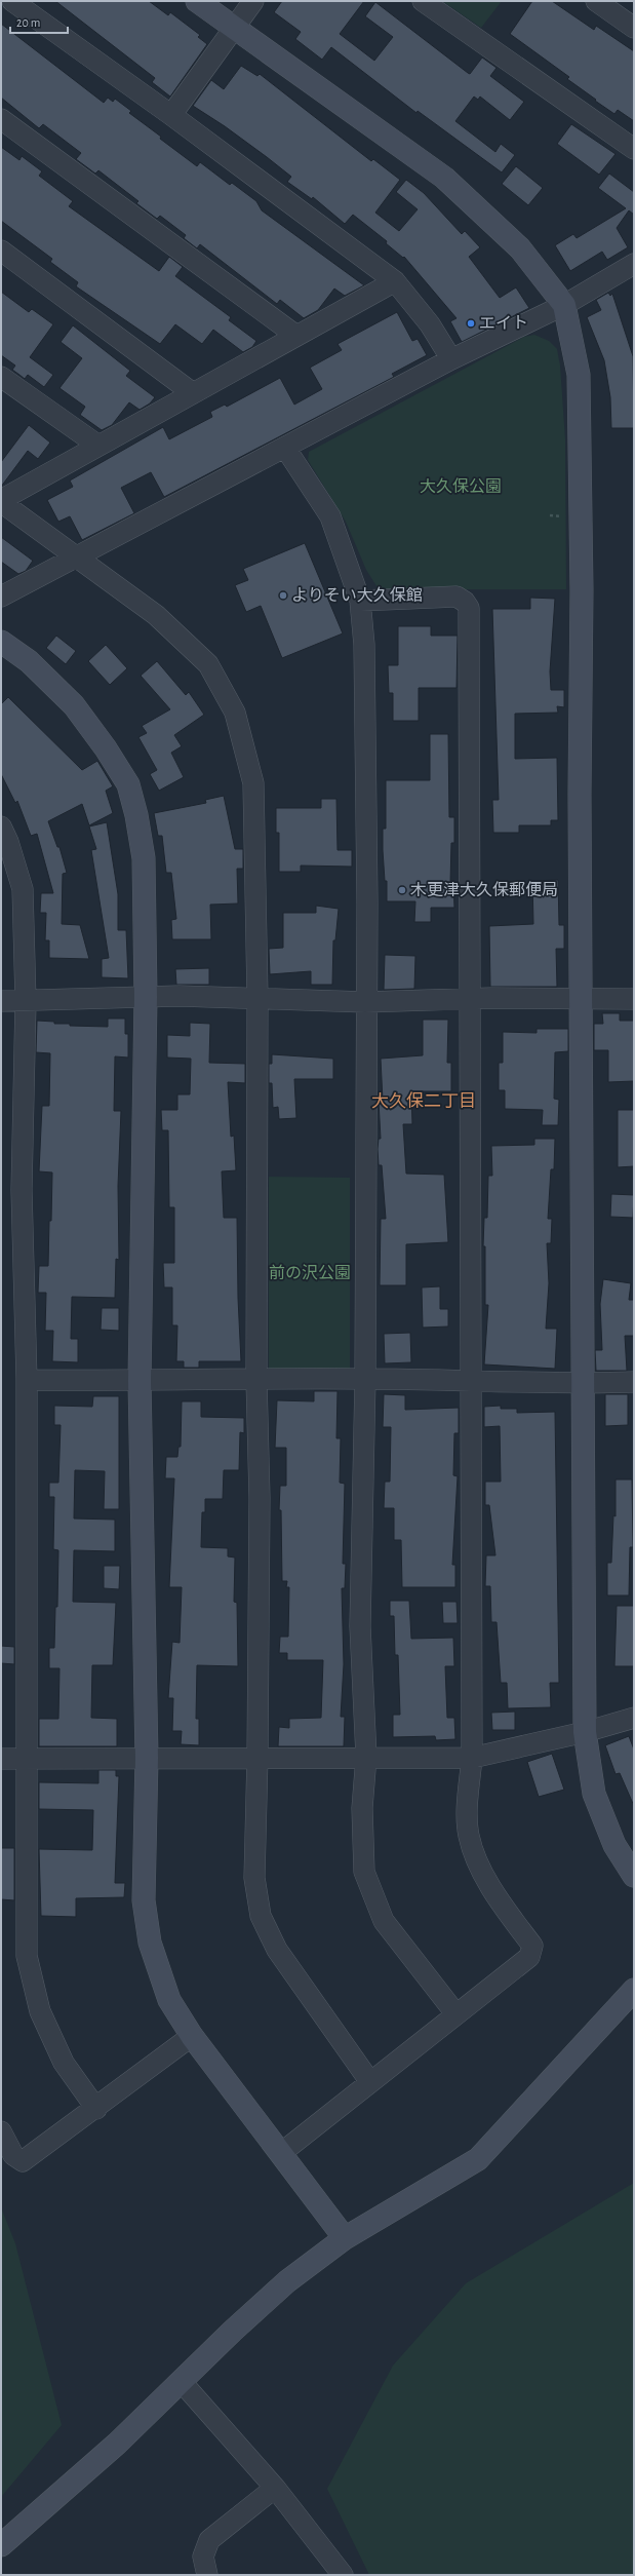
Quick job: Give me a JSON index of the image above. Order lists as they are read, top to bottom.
{
  "districts": ["大久保二丁目"],
  "parks": ["大久保公園", "前の沢公園"],
  "places": ["エイト", "よりそい大久保館", "木更津大久保郵便局"],
  "scale_bar": "20 m"
}
